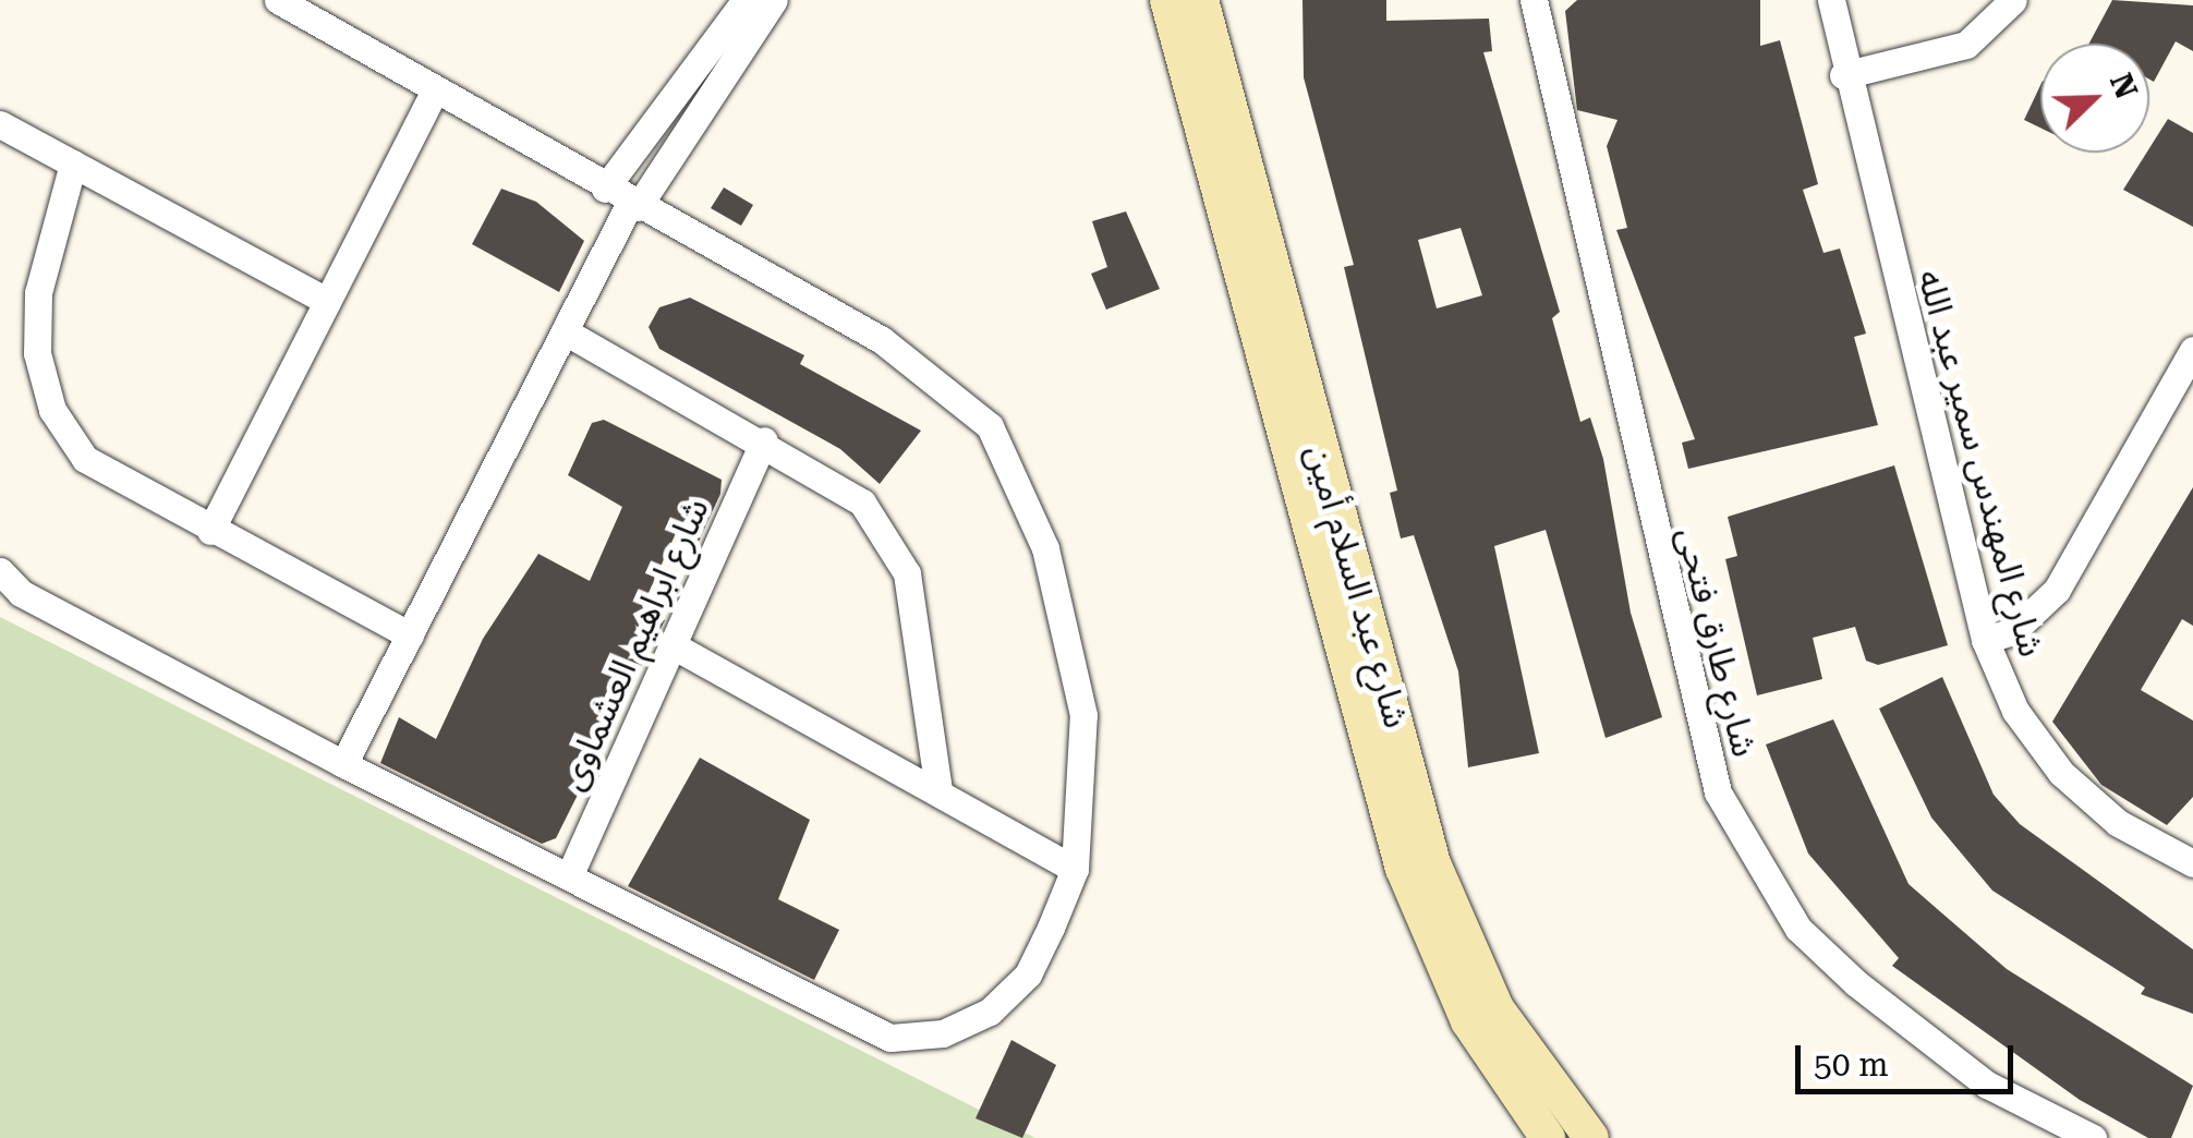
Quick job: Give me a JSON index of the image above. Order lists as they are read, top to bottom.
{
  "streets": {
    "street": [
      "شارع المهندس سمير عبد الله",
      "شارع عبد السلام أمين",
      "شارع طارق فتحى",
      "شارع ابراهيم العشماوى"
    ]
  },
  "scale_bar": "50 m",
  "north": "top right"
}
